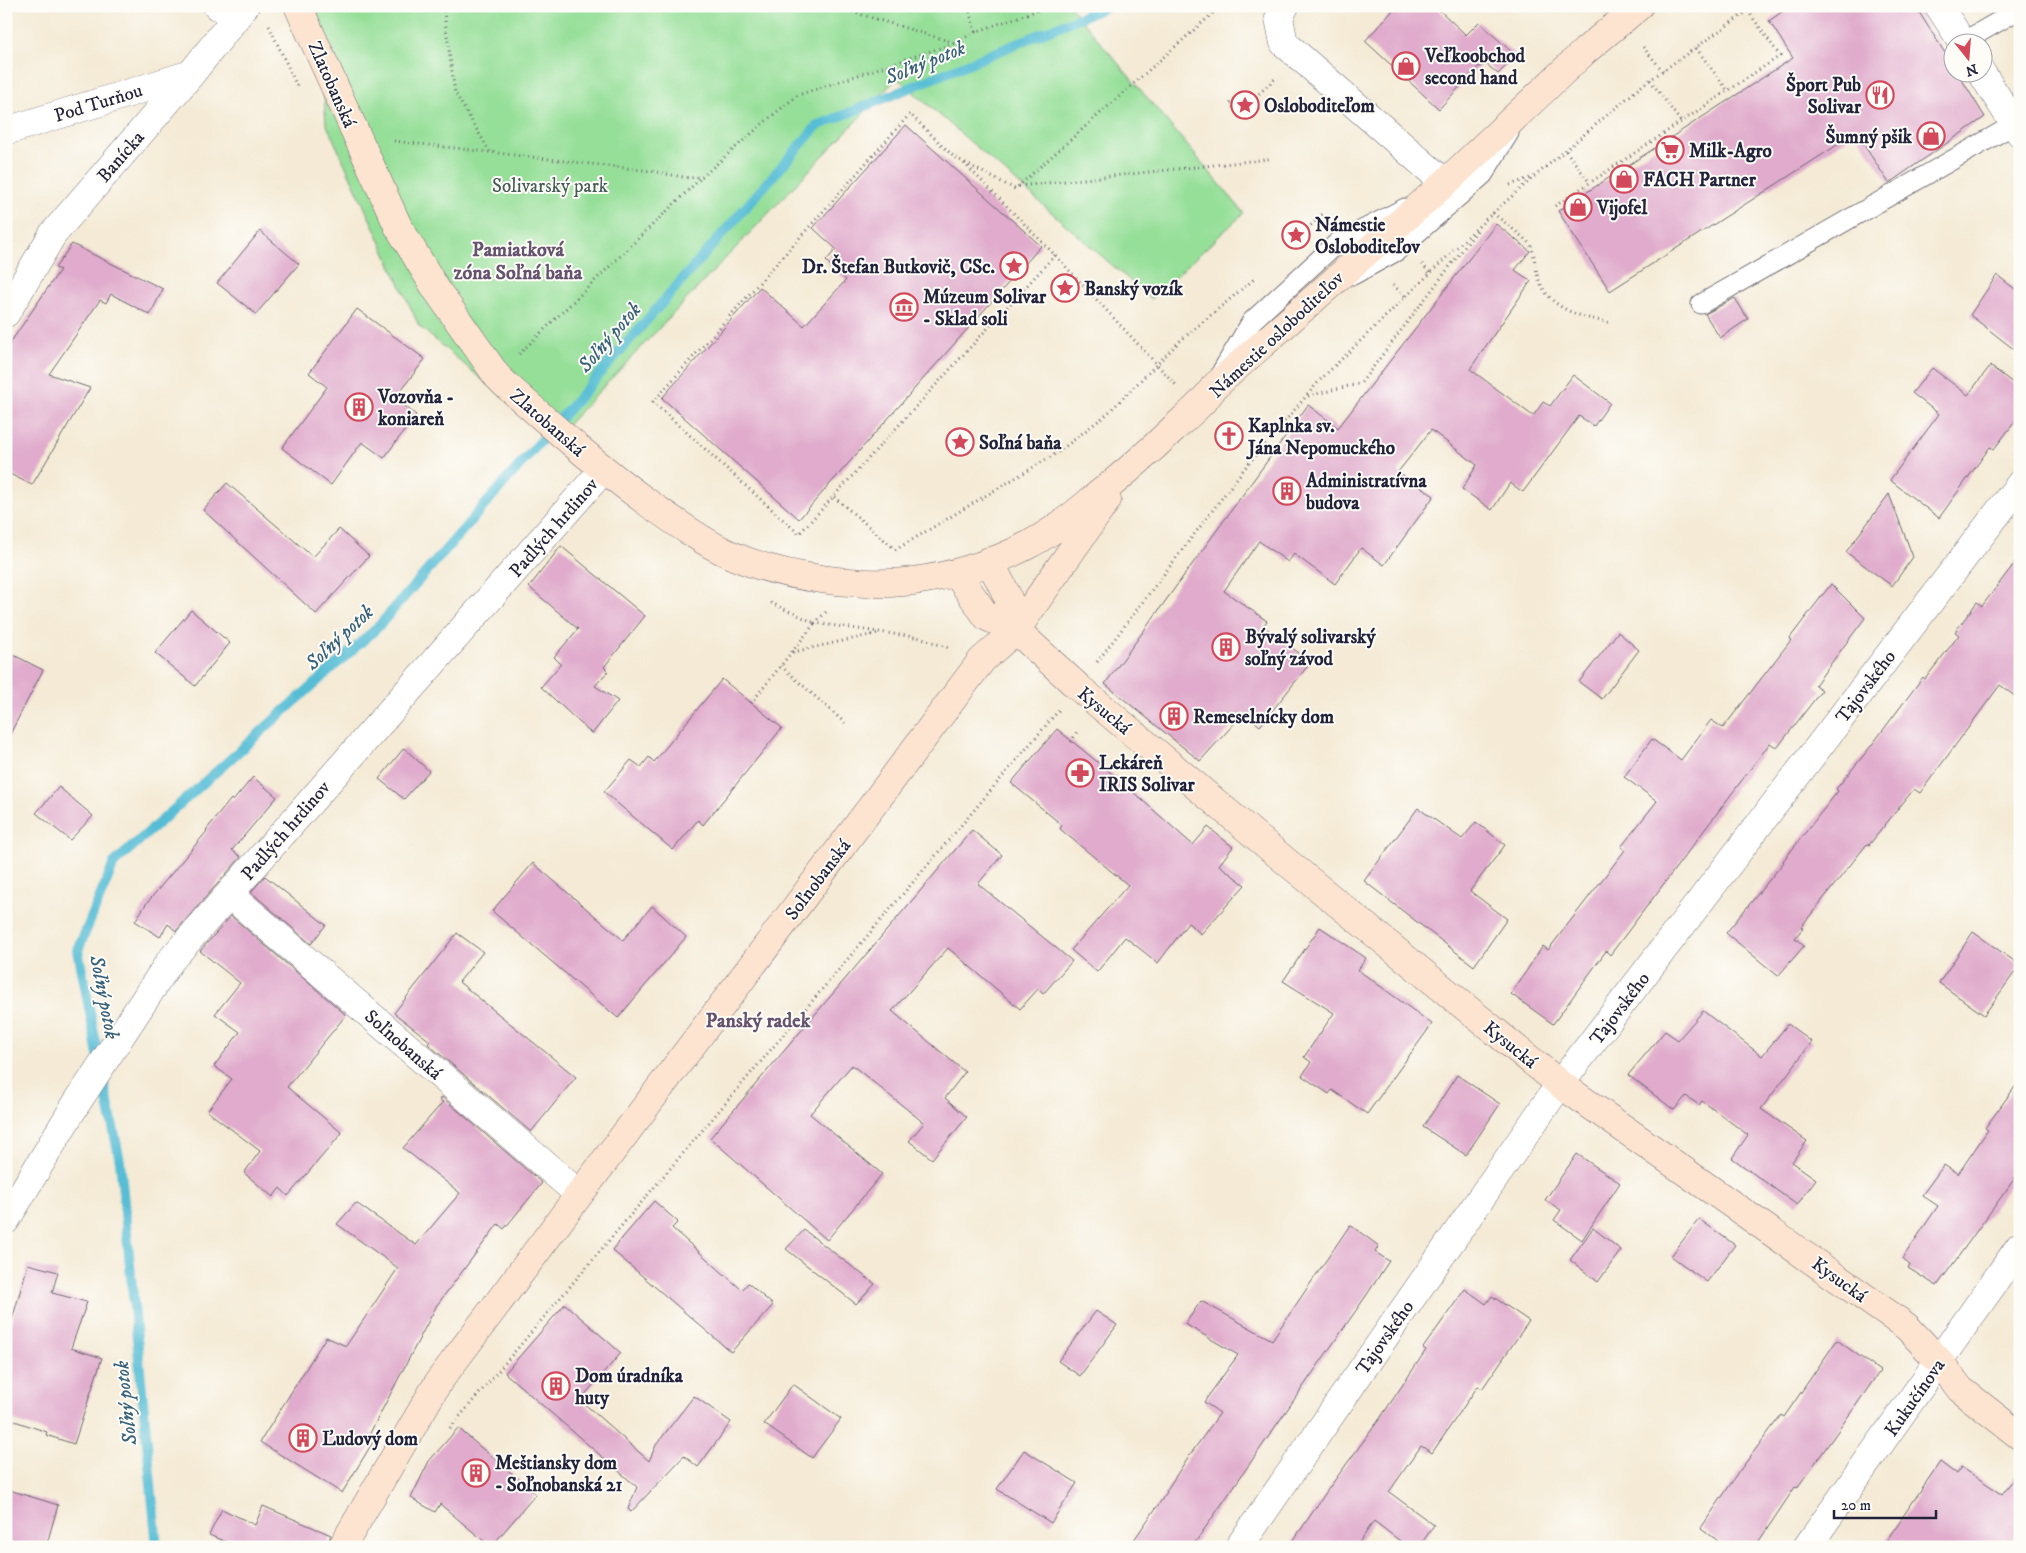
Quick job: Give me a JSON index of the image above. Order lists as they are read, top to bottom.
{
  "streets": {
    "street": [
      "Zlatobanská",
      "Pod Turňou",
      "Banícka",
      "Námestie osloboditeľov",
      "Padlých hrdinov",
      "Tajovského",
      "Kysucká",
      "Soľnobanská",
      "Kukučínova"
    ]
  },
  "crossings": [
    ["Zlatobanská", "Námestie osloboditeľov"],
    ["Zlatobanská", "Padlých hrdinov"],
    ["Zlatobanská", "Kysucká"],
    ["Pod Turňou", "Banícka"],
    ["Námestie osloboditeľov", "Soľnobanská"],
    ["Padlých hrdinov", "Soľnobanská"],
    ["Tajovského", "Kysucká"],
    ["Kysucká", "Soľnobanská"],
    ["Kysucká", "Kukučínova"]
  ],
  "districts": ["Pamiatková zóna Soľná baňa", "Panský radek"],
  "water": ["Soľný potok"],
  "parks": ["Solivarský park"],
  "places": {
    "shop": [
      "Veľkoobchod second hand",
      "Šumný pšik",
      "FACH Partner",
      "Vijofel"
    ],
    "restaurant": ["Šport Pub Solivar"],
    "place": [
      "Osloboditeľom",
      "Námestie Osloboditeľov",
      "Dr. Štefan Butkovič, CSc.",
      "Banský vozík",
      "Soľná baňa"
    ],
    "supermarket": ["Milk-Agro"],
    "museum": ["Múzeum Solivar - Sklad soli"],
    "building": [
      "Vozovňa - koniareň",
      "Administratívna budova",
      "Bývalý solivarský soľný závod",
      "Remeselnícky dom",
      "Dom úradníka huty",
      "Ľudový dom",
      "Meštiansky dom - Soľnobanská 21"
    ],
    "church": ["Kaplnka sv. Jána Nepomuckého"],
    "pharmacy": ["Lekáreň IRIS Solivar"]
  },
  "scale_bar": "20 m",
  "north": "bottom"
}
